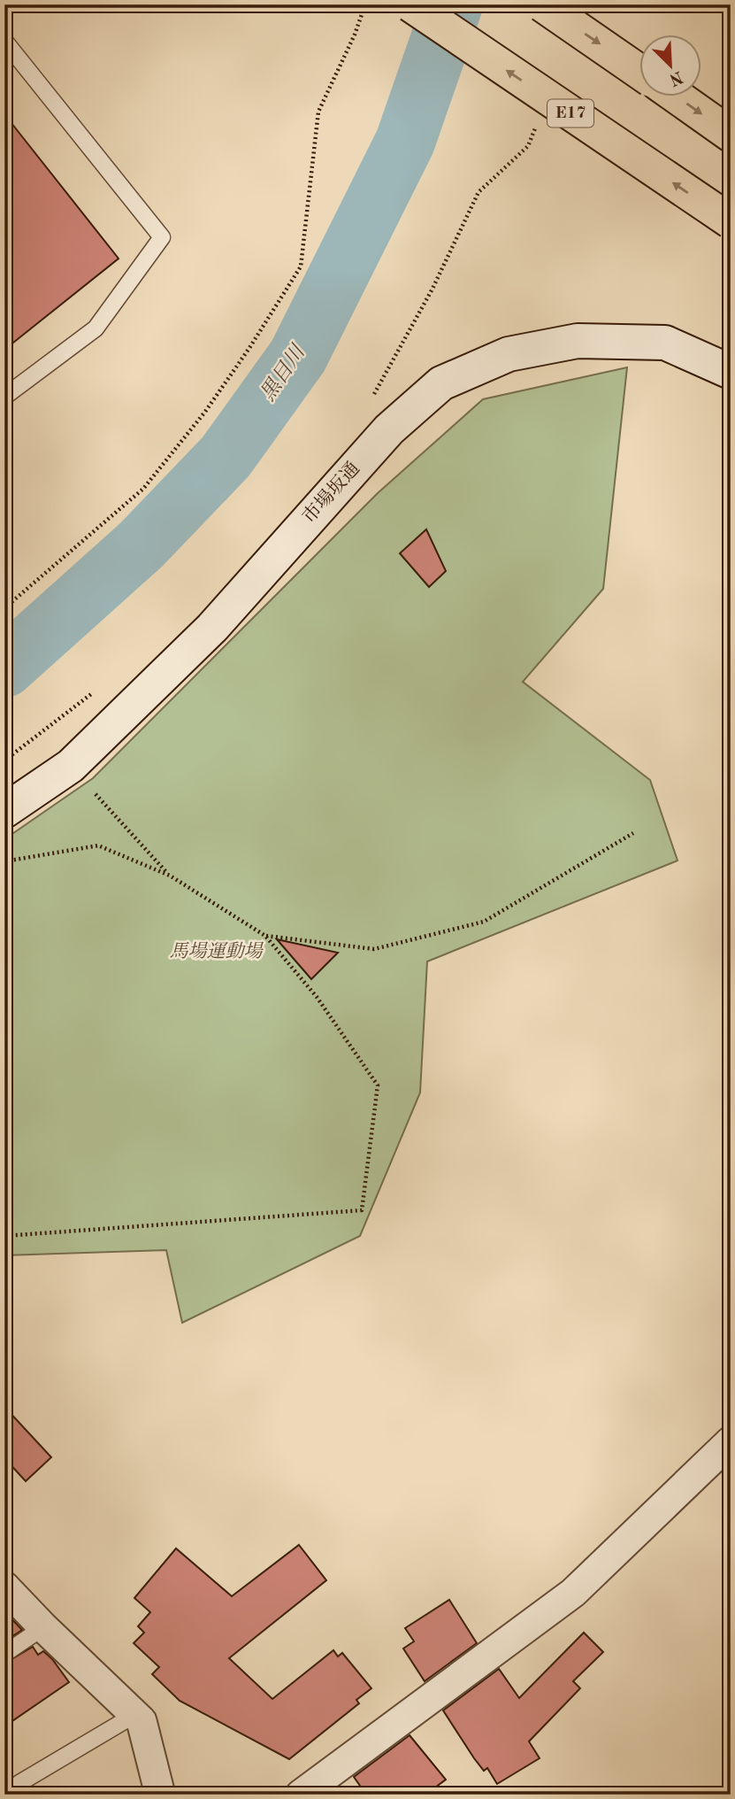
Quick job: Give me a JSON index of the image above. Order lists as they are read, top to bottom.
{
  "streets": {
    "highway": ["E17"],
    "street": ["市場坂通"]
  },
  "water": ["黒目川"],
  "parks": ["馬場運動場"],
  "north": "bottom right"
}
